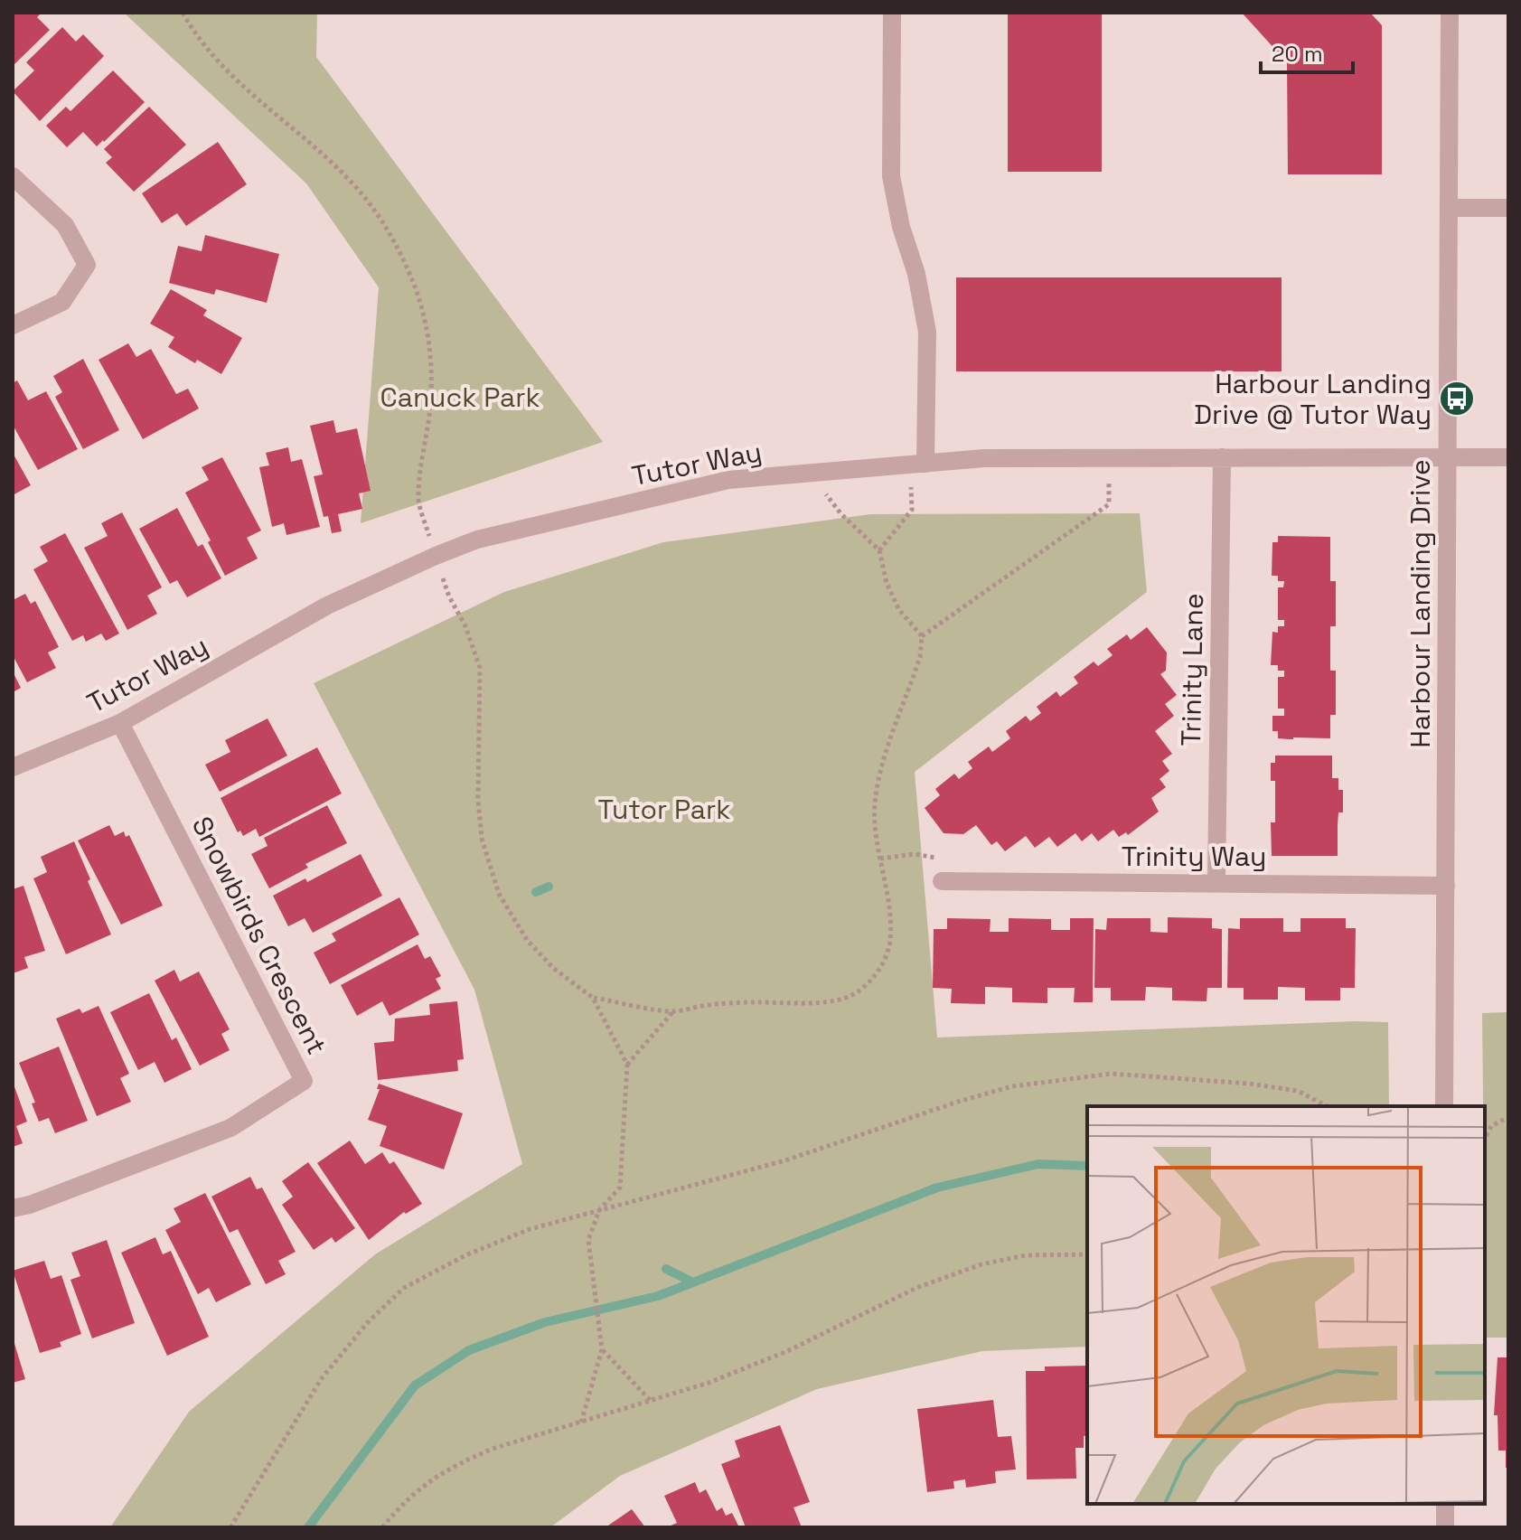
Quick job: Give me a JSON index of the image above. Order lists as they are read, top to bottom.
{
  "streets": {
    "street": [
      "Tutor Way",
      "Harbour Landing Drive",
      "Trinity Lane",
      "Trinity Way",
      "Snowbirds Crescent"
    ]
  },
  "crossings": [
    ["Tutor Way", "Harbour Landing Drive"],
    ["Tutor Way", "Trinity Lane"],
    ["Tutor Way", "Snowbirds Crescent"],
    ["Harbour Landing Drive", "Trinity Way"],
    ["Trinity Lane", "Trinity Way"]
  ],
  "parks": ["Canuck Park", "Tutor Park"],
  "places": {
    "bus stop": ["Harbour Landing Drive @ Tutor Way"]
  },
  "scale_bar": "20 m"
}
